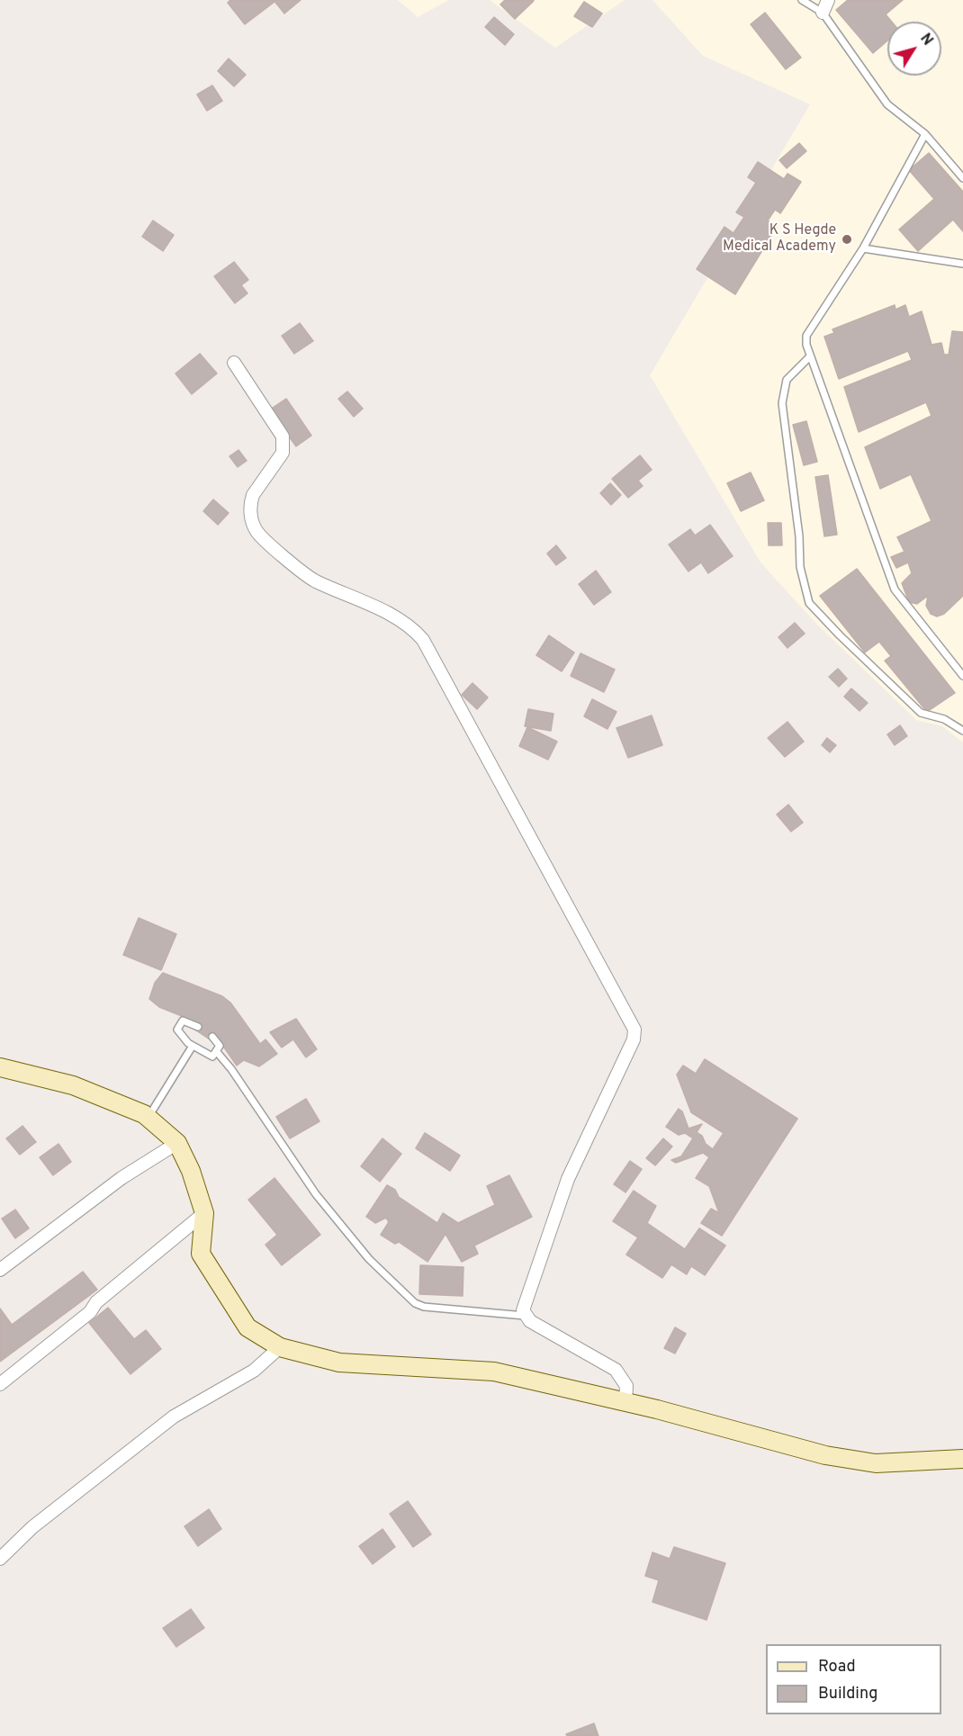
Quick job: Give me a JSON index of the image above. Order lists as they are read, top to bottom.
{
  "places": ["K S Hegde Medical Academy"],
  "legend": ["Road", "Building"],
  "north": "top right"
}
